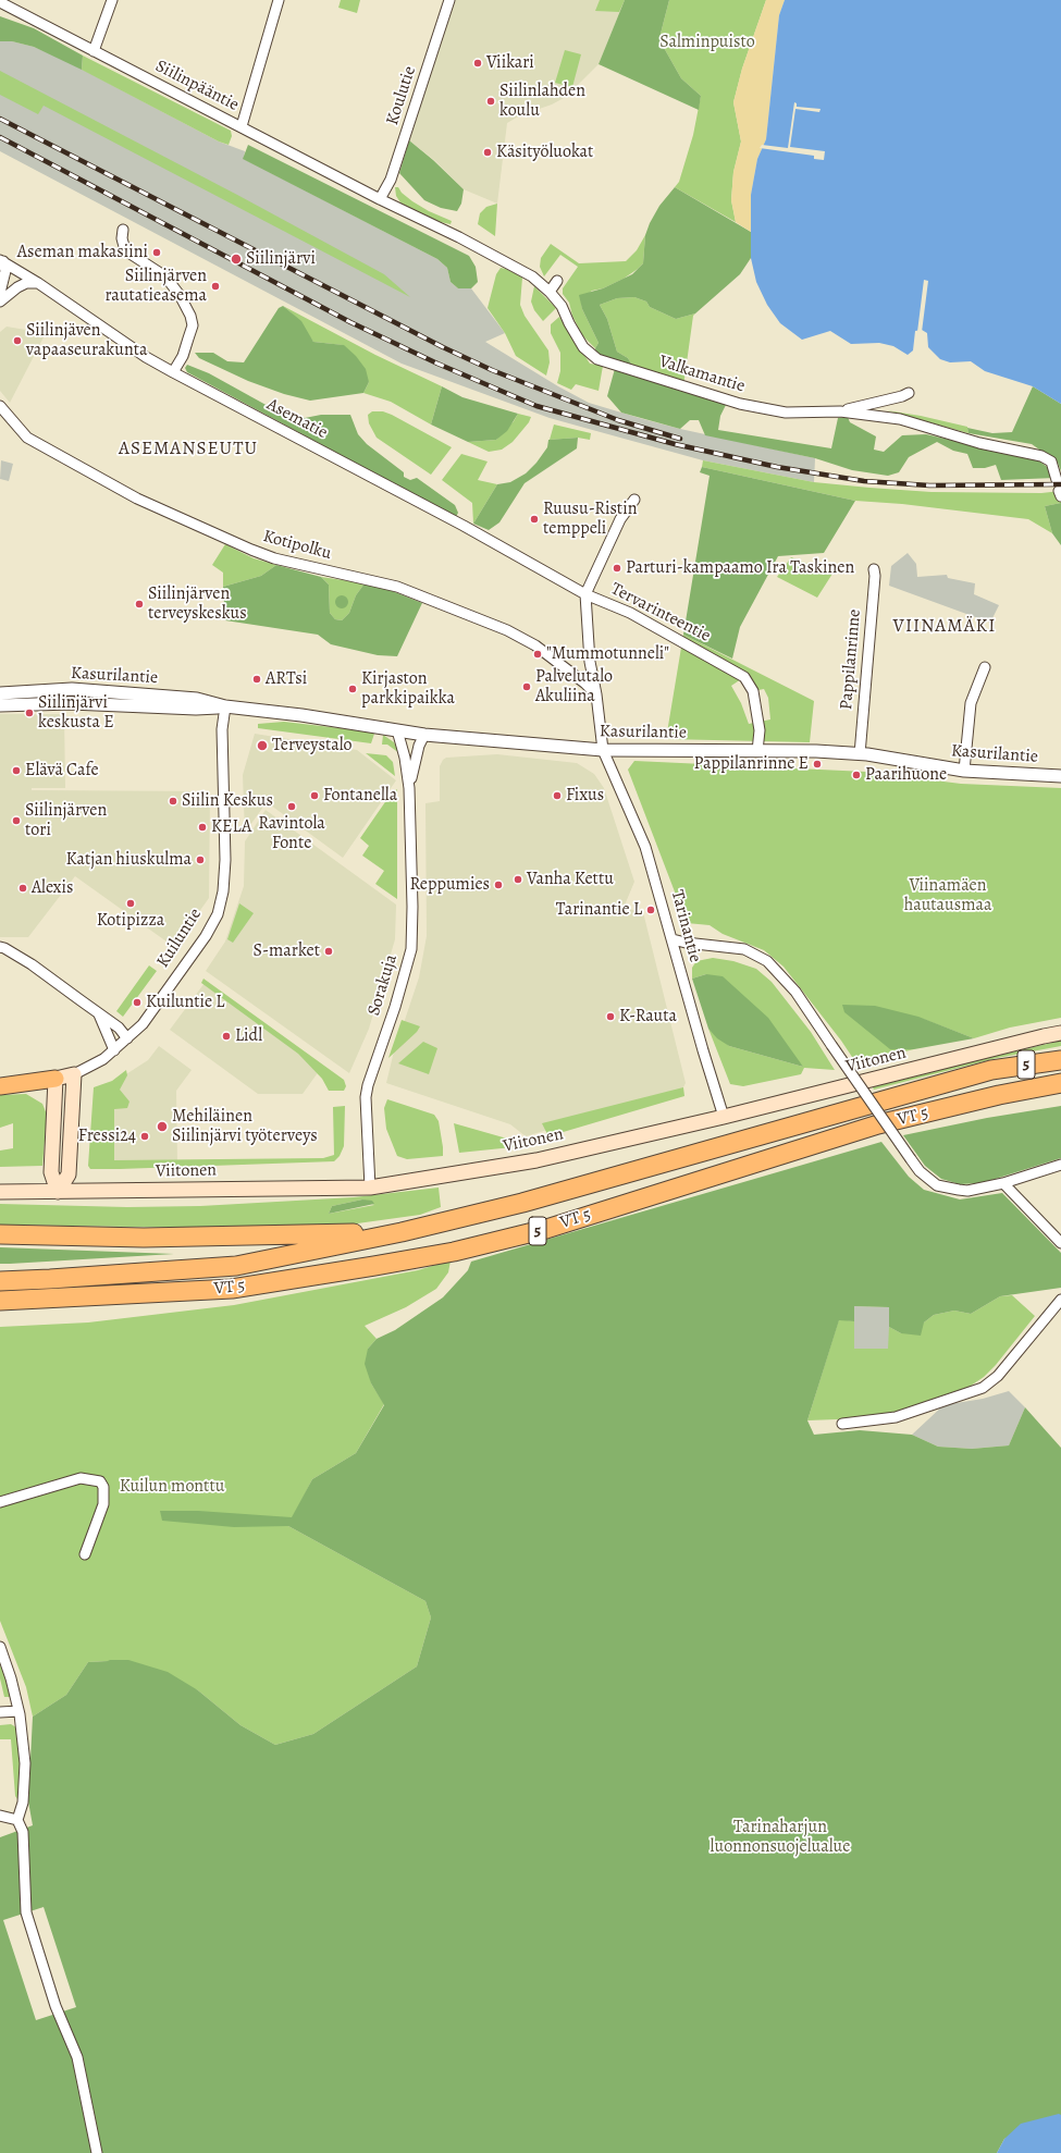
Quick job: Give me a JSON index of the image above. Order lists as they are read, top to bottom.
{
  "streets": {
    "highway": ["5", "VT 5"],
    "main road": ["Kuiluntie", "Viitonen"],
    "street": [
      "Siilinpääntie",
      "Koulutie",
      "Valkamantie",
      "Asematie",
      "Kotipolku",
      "Tervarinteentie",
      "Pappilanrinne",
      "Kasurilantie",
      "Tarinantie",
      "Sorakuja"
    ]
  },
  "crossings": [
    ["Siilinpääntie", "Koulutie"],
    ["Siilinpääntie", "Valkamantie"],
    ["Koulutie", "Valkamantie"],
    ["Asematie", "Tervarinteentie"],
    ["Asematie", "Tarinantie"],
    ["Kotipolku", "Tarinantie"],
    ["Tervarinteentie", "Kasurilantie"],
    ["Tervarinteentie", "Tarinantie"],
    ["Pappilanrinne", "Kasurilantie"],
    ["Kasurilantie", "Tarinantie"],
    ["Kasurilantie", "Kuiluntie"],
    ["Kasurilantie", "Sorakuja"],
    ["Tarinantie", "Viitonen"],
    ["Sorakuja", "Viitonen"]
  ],
  "districts": ["ASEMANSEUTU", "VIINAMÄKI"],
  "parks": [
    "Salminpuisto",
    "Viinamäen hautausmaa",
    "Kuilun monttu",
    "Tarinaharjun luonnonsuojelualue"
  ],
  "places": [
    "Viikari",
    "Siilinlahden koulu",
    "Käsityöluokat",
    "Aseman makasiini",
    "Siilinjärvi",
    "Siilinjärven rautatieasema",
    "Siilinjäven vapaaseurakunta",
    "Ruusu-Ristin temppeli",
    "Parturi-kampaamo Ira Taskinen",
    "Siilinjärven terveyskeskus",
    "\"Mummotunneli\"",
    "ARTsi",
    "Palvelutalo Akuliina",
    "Kirjaston parkkipaikka",
    "Siilinjärvi keskusta E",
    "Terveystalo",
    "Pappilanrinne E",
    "Elävä Cafe",
    "Paarihuone",
    "Fontanella",
    "Fixus",
    "Siilin Keskus",
    "Ravintola Fonte",
    "Siilinjärven tori",
    "KELA",
    "Katjan hiuskulma",
    "Vanha Kettu",
    "Reppumies",
    "Alexis",
    "Kotipizza",
    "Tarinantie L",
    "S-market",
    "Kuiluntie L",
    "K-Rauta",
    "Lidl",
    "Mehiläinen Siilinjärvi työterveys",
    "Fressi24"
  ]
}
